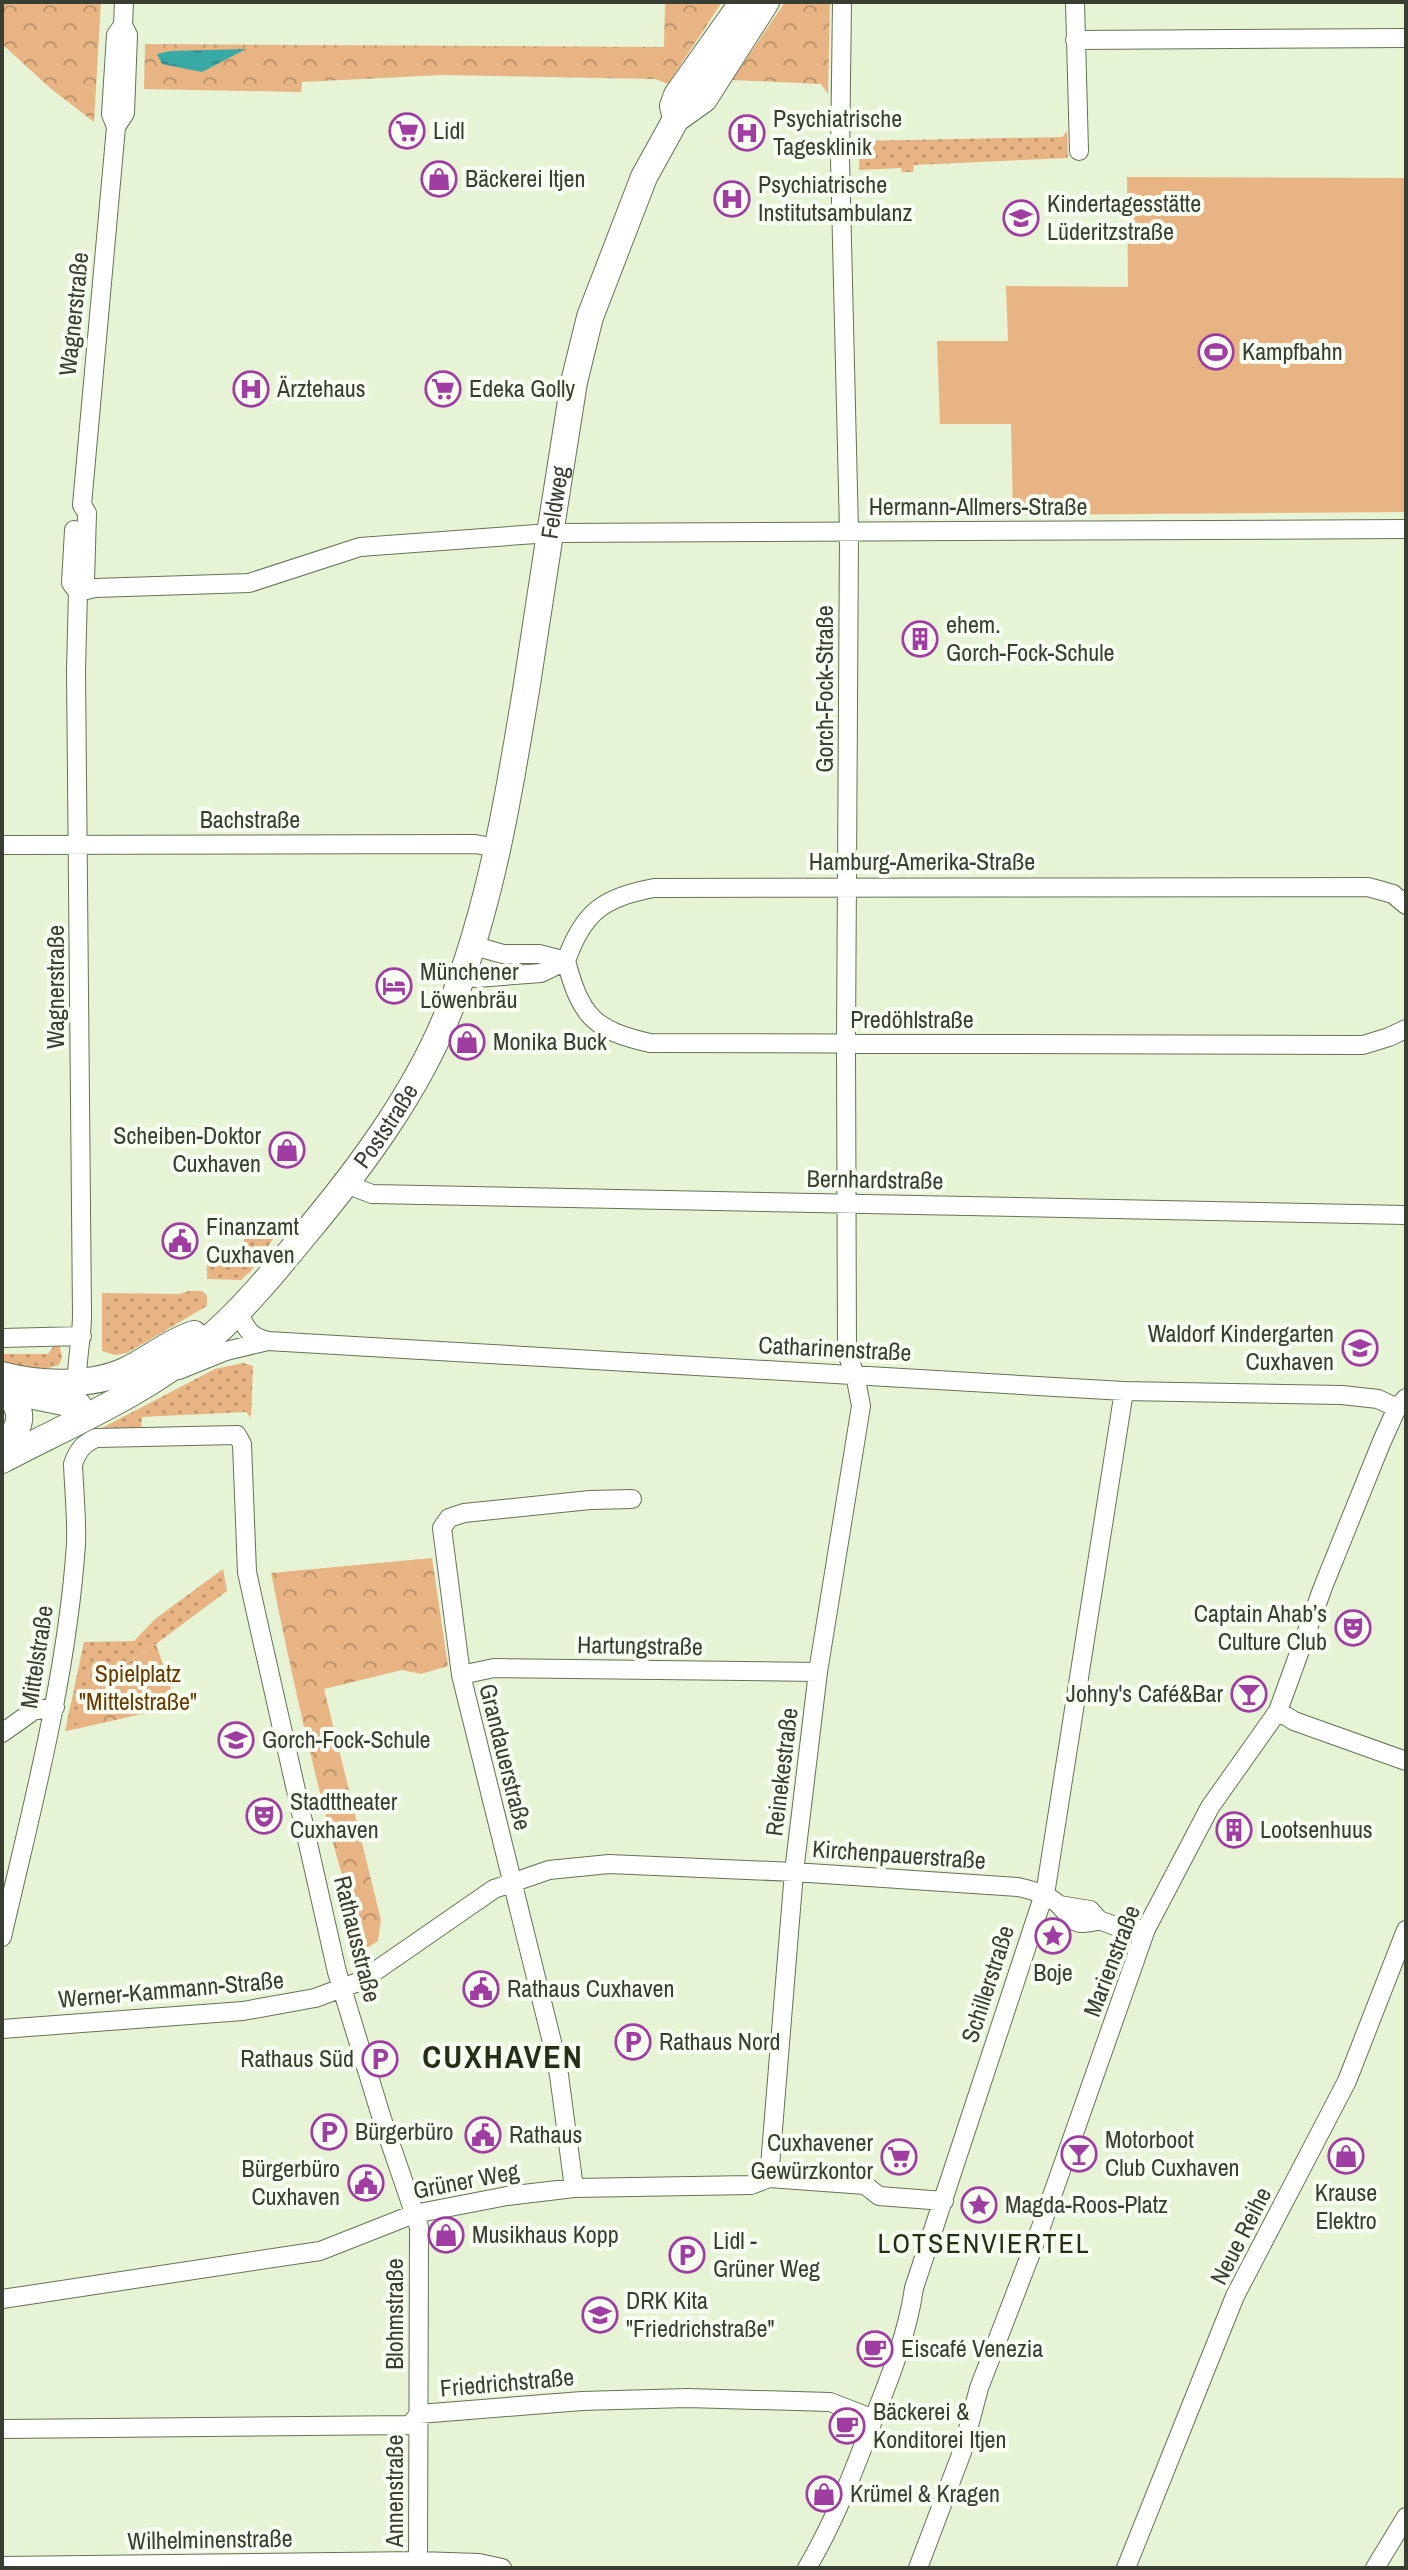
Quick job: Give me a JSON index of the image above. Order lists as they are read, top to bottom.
{
  "streets": {
    "street": [
      "Wagnerstraße",
      "Feldweg",
      "Hermann-Allmers-Straße",
      "Gorch-Fock-Straße",
      "Bachstraße",
      "Hamburg-Amerika-Straße",
      "Predöhlstraße",
      "Poststraße",
      "Bernhardstraße",
      "Catharinenstraße",
      "Hartungstraße",
      "Mittelstraße",
      "Grandauerstraße",
      "Reinekestraße",
      "Kirchenpauerstraße",
      "Rathausstraße",
      "Marienstraße",
      "Schillerstraße",
      "Werner-Kammann-Straße",
      "Grüner Weg",
      "Neue Reihe",
      "Blohmstraße",
      "Friedrichstraße",
      "Annenstraße",
      "Wilhelminenstraße"
    ]
  },
  "crossings": [
    ["Wagnerstraße", "Hermann-Allmers-Straße"],
    ["Wagnerstraße", "Bachstraße"],
    ["Wagnerstraße", "Poststraße"],
    ["Wagnerstraße", "Mittelstraße"],
    ["Wagnerstraße", "Rathausstraße"],
    ["Feldweg", "Hermann-Allmers-Straße"],
    ["Feldweg", "Bachstraße"],
    ["Feldweg", "Poststraße"],
    ["Hermann-Allmers-Straße", "Gorch-Fock-Straße"],
    ["Gorch-Fock-Straße", "Hamburg-Amerika-Straße"],
    ["Gorch-Fock-Straße", "Predöhlstraße"],
    ["Gorch-Fock-Straße", "Bernhardstraße"],
    ["Gorch-Fock-Straße", "Catharinenstraße"],
    ["Gorch-Fock-Straße", "Reinekestraße"],
    ["Hamburg-Amerika-Straße", "Predöhlstraße"],
    ["Poststraße", "Bernhardstraße"],
    ["Poststraße", "Catharinenstraße"],
    ["Poststraße", "Mittelstraße"],
    ["Poststraße", "Rathausstraße"],
    ["Catharinenstraße", "Reinekestraße"],
    ["Catharinenstraße", "Marienstraße"],
    ["Catharinenstraße", "Schillerstraße"],
    ["Hartungstraße", "Grandauerstraße"],
    ["Hartungstraße", "Reinekestraße"],
    ["Mittelstraße", "Rathausstraße"],
    ["Grandauerstraße", "Kirchenpauerstraße"],
    ["Grandauerstraße", "Grüner Weg"],
    ["Reinekestraße", "Kirchenpauerstraße"],
    ["Reinekestraße", "Grüner Weg"],
    ["Kirchenpauerstraße", "Rathausstraße"],
    ["Kirchenpauerstraße", "Marienstraße"],
    ["Kirchenpauerstraße", "Schillerstraße"],
    ["Kirchenpauerstraße", "Werner-Kammann-Straße"],
    ["Rathausstraße", "Werner-Kammann-Straße"],
    ["Rathausstraße", "Grüner Weg"],
    ["Rathausstraße", "Blohmstraße"],
    ["Schillerstraße", "Grüner Weg"],
    ["Schillerstraße", "Friedrichstraße"],
    ["Grüner Weg", "Blohmstraße"],
    ["Blohmstraße", "Friedrichstraße"],
    ["Blohmstraße", "Annenstraße"],
    ["Friedrichstraße", "Annenstraße"],
    ["Annenstraße", "Wilhelminenstraße"]
  ],
  "districts": ["CUXHAVEN", "LOTSENVIERTEL"],
  "parks": ["Spielplatz \"Mittelstraße\""],
  "places": {
    "supermarket": ["Lidl", "Edeka Golly", "Cuxhavener Gewürzkontor"],
    "hospital": ["Psychiatrische Tagesklinik", "Psychiatrische Institutsambulanz", "Ärztehaus"],
    "shop": [
      "Bäckerei Itjen",
      "Monika Buck",
      "Scheiben-Doktor Cuxhaven",
      "Krause Elektro",
      "Musikhaus Kopp",
      "Krümel & Kragen"
    ],
    "school or university": [
      "Kindertagesstätte Lüderitzstraße",
      "Waldorf Kindergarten Cuxhaven",
      "Gorch-Fock-Schule",
      "DRK Kita \"Friedrichstraße\""
    ],
    "sports": ["Kampfbahn"],
    "building": ["ehem. Gorch-Fock-Schule", "Lootsenhuus"],
    "hotel": ["Münchener Löwenbräu"],
    "public building": [
      "Finanzamt Cuxhaven",
      "Rathaus Cuxhaven",
      "Rathaus",
      "Bürgerbüro Cuxhaven"
    ],
    "theatre": ["Captain Ahab’s Culture Club", "Stadttheater Cuxhaven"],
    "bar": ["Johny's Café&Bar", "Motorboot Club Cuxhaven"],
    "place": ["Boje", "Magda-Roos-Platz"],
    "parking": [
      "Rathaus Nord",
      "Rathaus Süd",
      "Bürgerbüro",
      "Lidl - Grüner Weg"
    ],
    "cafe": ["Eiscafé Venezia", "Bäckerei & Konditorei Itjen"]
  }
}
